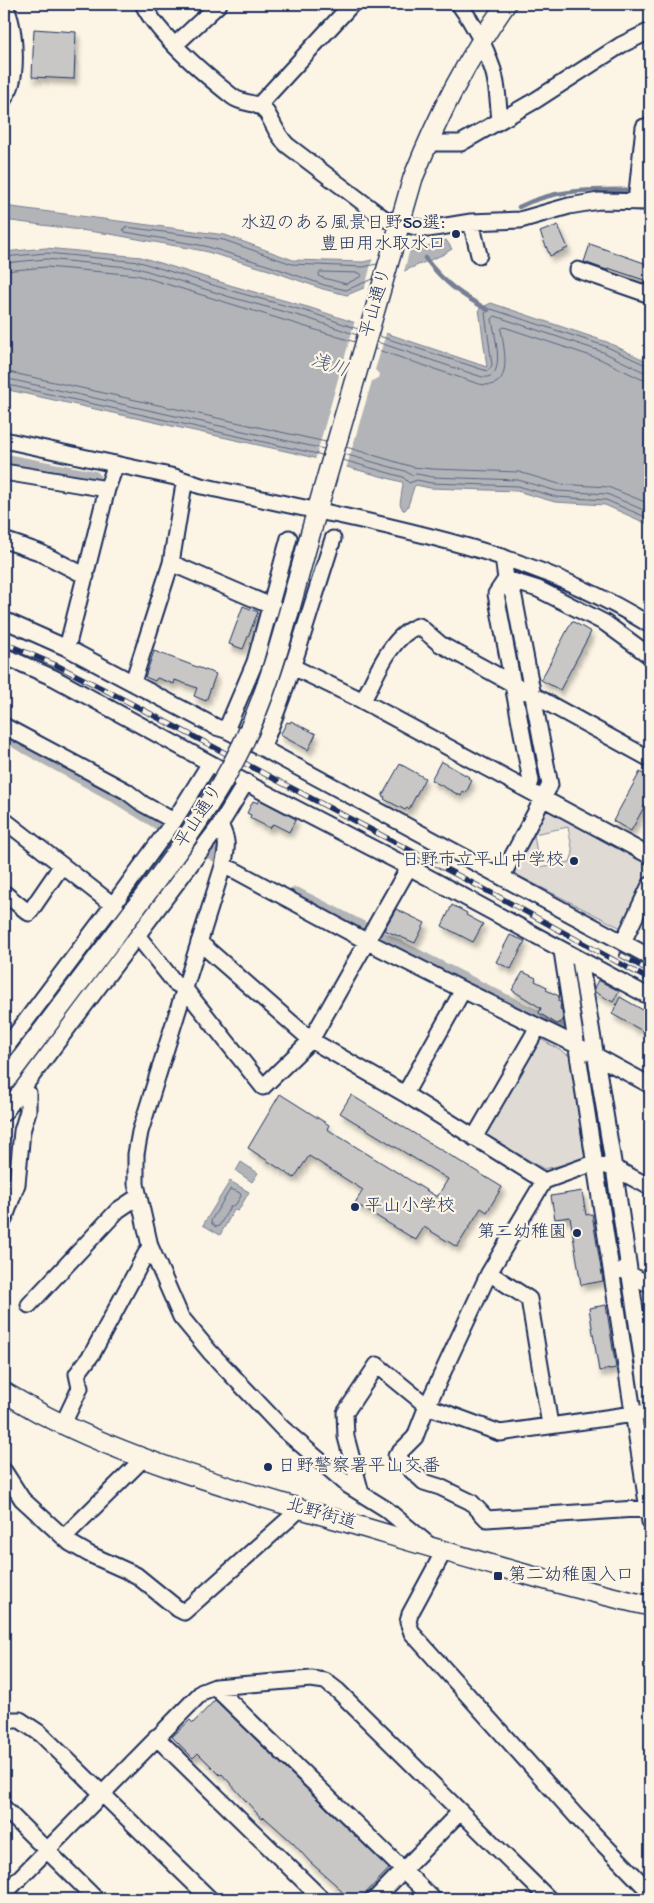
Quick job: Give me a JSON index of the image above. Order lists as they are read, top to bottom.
{
  "streets": {
    "main road": ["平山通り", "北野街道"]
  },
  "water": ["浅川"],
  "places": {
    "other": [
      "水辺のある風景日野50選: 豊田用水取水口",
      "日野市立平山中学校",
      "平山小学校",
      "第二幼稚園",
      "日野警察署平山交番"
    ],
    "transit": ["第二幼稚園入口"]
  }
}
